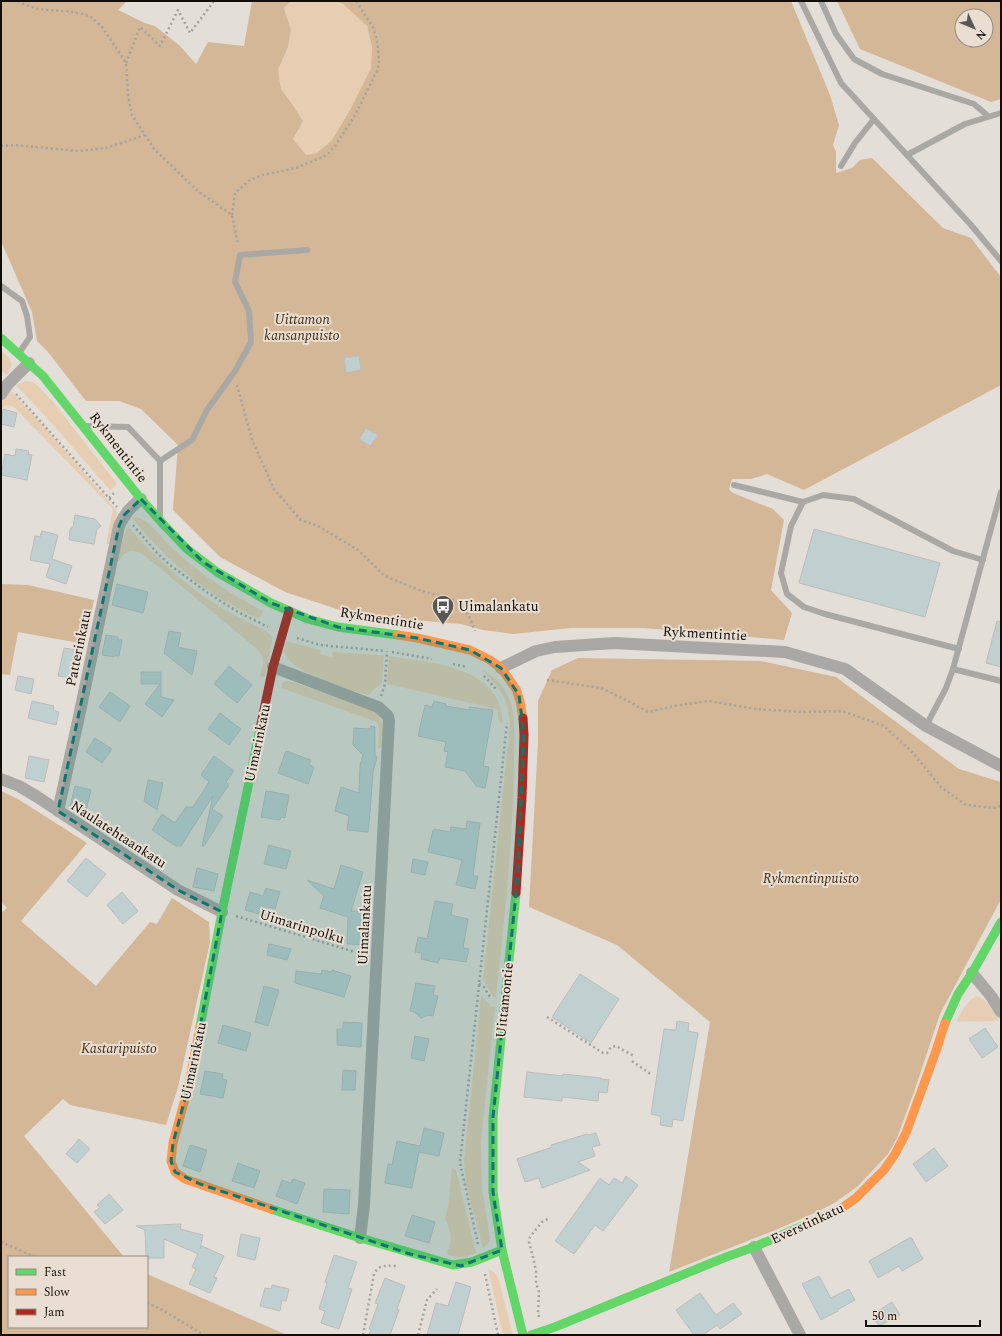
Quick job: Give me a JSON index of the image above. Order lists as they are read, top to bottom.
{
  "streets": {
    "street": [
      "Rykmentintie",
      "Patterinkatu",
      "Uimarinkatu",
      "Naulatehtaankatu",
      "Uimalankatu",
      "Uittamontie",
      "Everstinkatu"
    ],
    "path": ["Uimarinpolku"]
  },
  "crossings": [
    ["Rykmentintie", "Patterinkatu"],
    ["Rykmentintie", "Uimarinkatu"],
    ["Rykmentintie", "Uittamontie"],
    ["Patterinkatu", "Naulatehtaankatu"],
    ["Uimarinkatu", "Naulatehtaankatu"],
    ["Uimarinkatu", "Uimalankatu"],
    ["Uimarinkatu", "Uimarinpolku"],
    ["Uimarinkatu", "Uittamontie"],
    ["Naulatehtaankatu", "Uimarinpolku"],
    ["Uimalankatu", "Uimarinpolku"]
  ],
  "parks": ["Uittamon kansanpuisto", "Rykmentinpuisto", "Kastaripuisto"],
  "places": {
    "bus stop": ["Uimalankatu"]
  },
  "legend": ["Fast", "Slow", "Jam"],
  "scale_bar": "50 m",
  "north": "bottom right"
}
